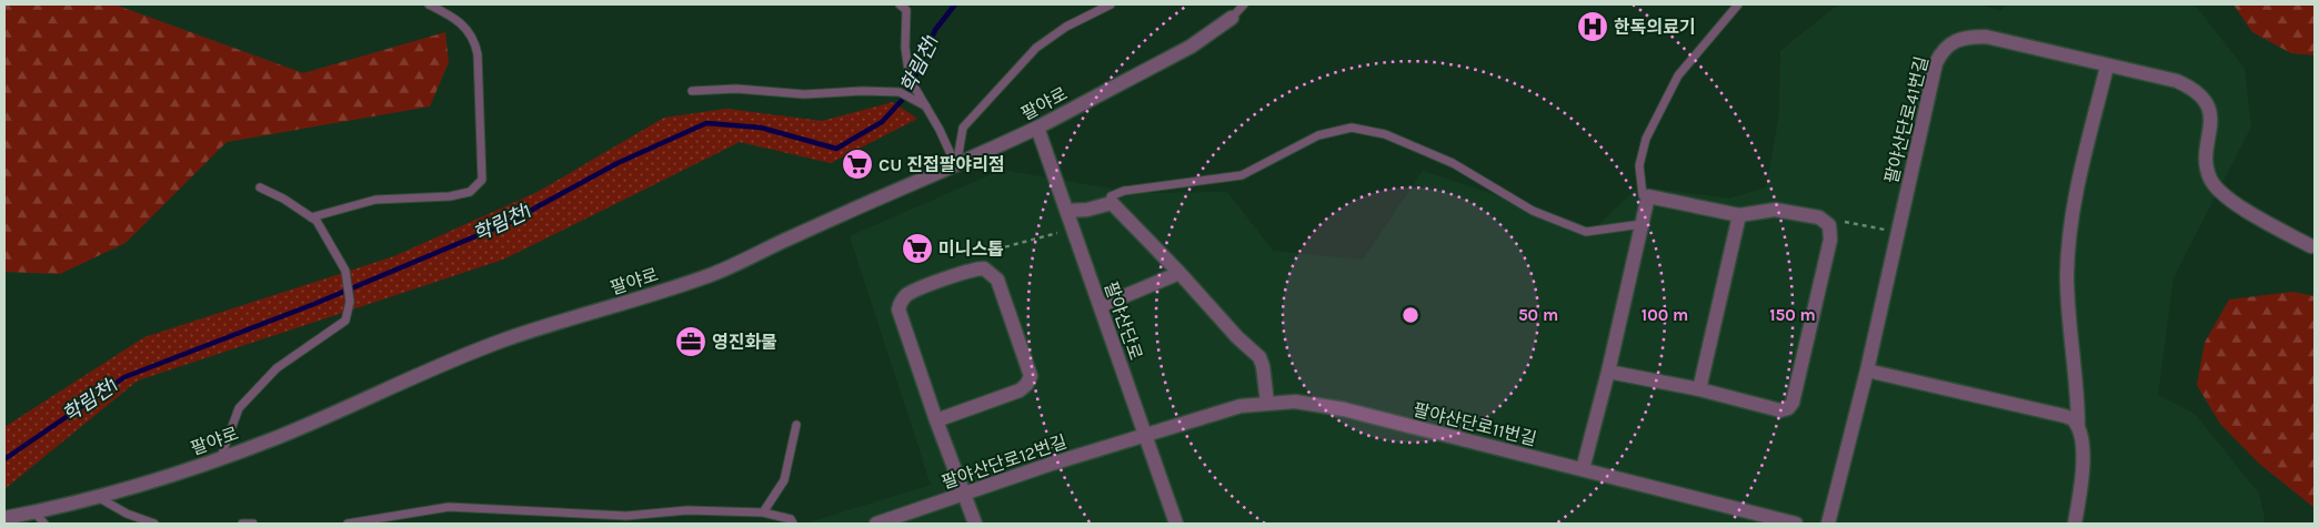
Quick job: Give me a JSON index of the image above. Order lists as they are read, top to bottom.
{
  "streets": {
    "street": [
      "팔야로",
      "팔야산단로41번길",
      "팔야산단로",
      "팔야산단로11번길",
      "팔야산단로12번길"
    ]
  },
  "crossings": [
    ["팔야로", "팔야산단로"],
    ["팔야산단로", "팔야산단로11번길"],
    ["팔야산단로", "팔야산단로12번길"],
    ["팔야산단로11번길", "팔야산단로12번길"]
  ],
  "water": ["학림천1"],
  "places": {
    "hospital": ["한독의료기"],
    "supermarket": ["CU 진접팔야리점", "미니스톱"],
    "office": ["영진화물"]
  },
  "rings": ["50 m", "100 m", "150 m"]
}
